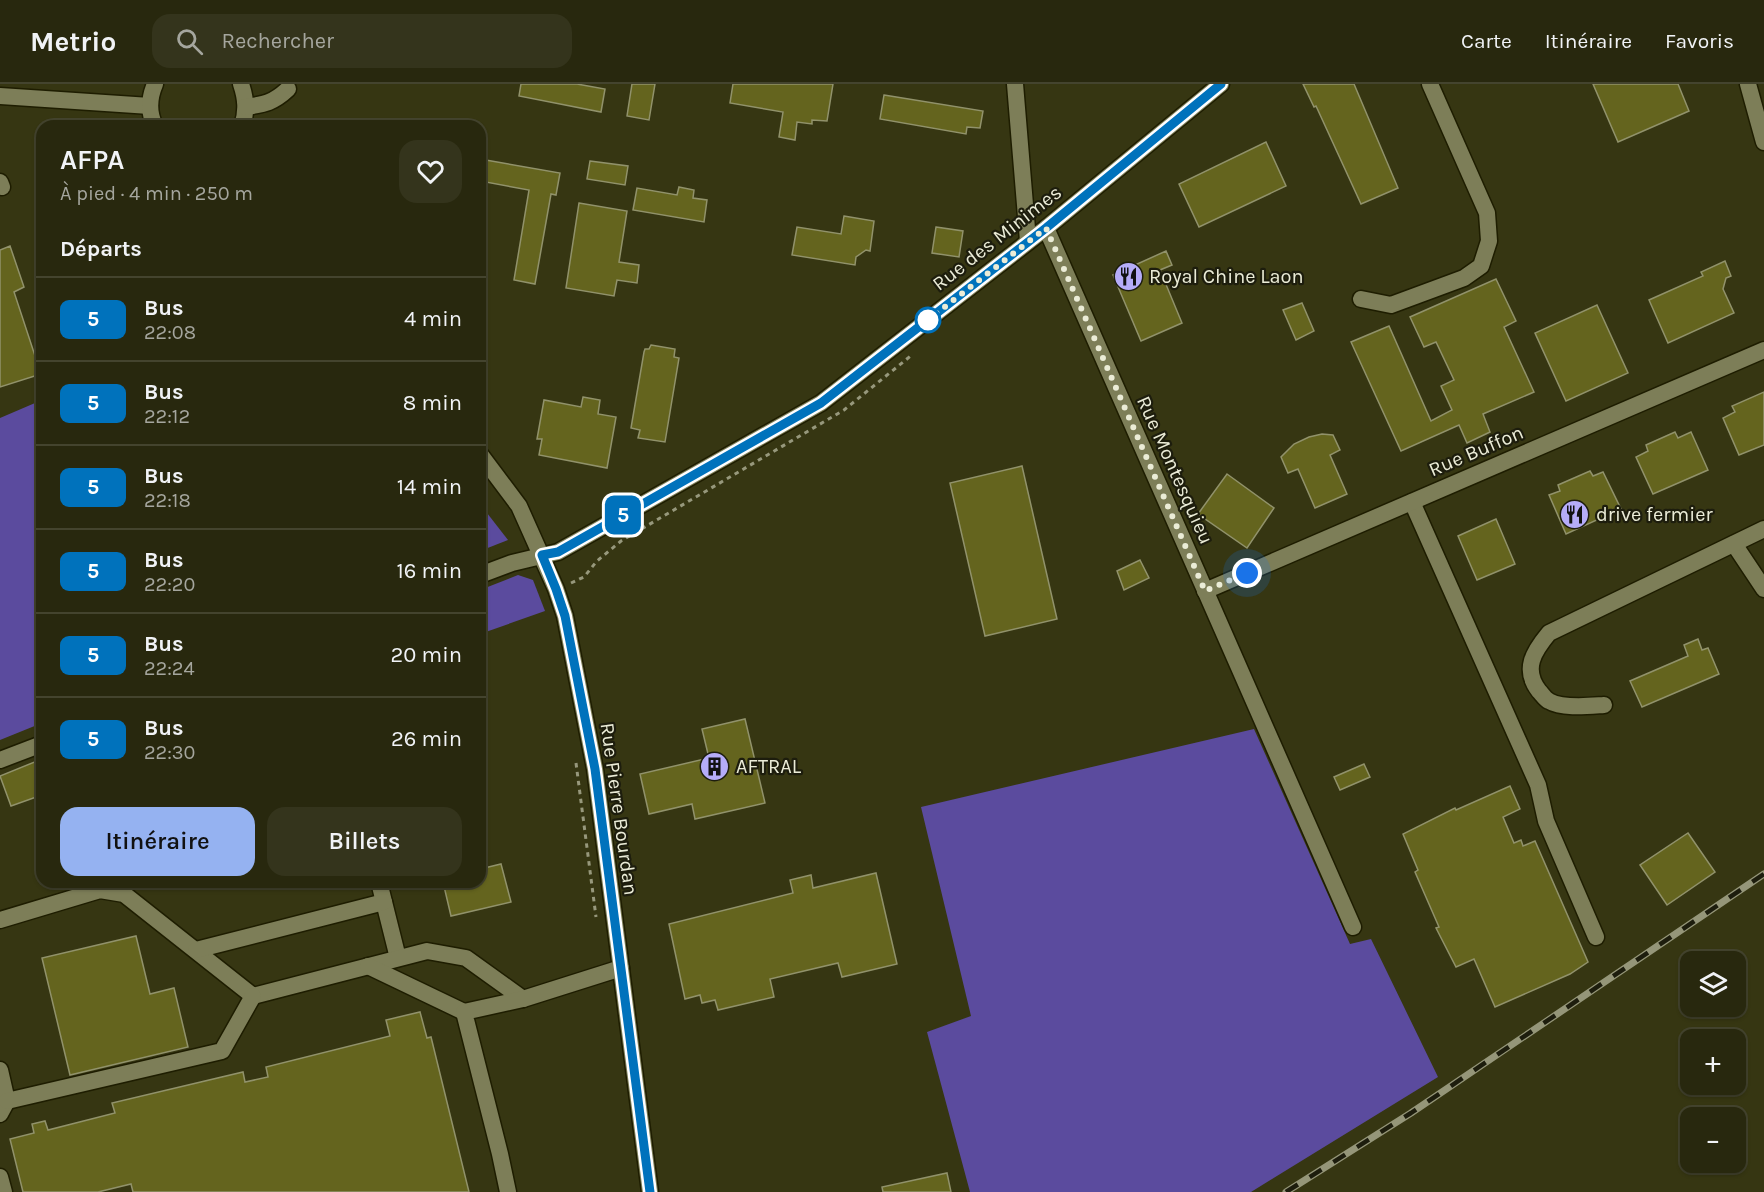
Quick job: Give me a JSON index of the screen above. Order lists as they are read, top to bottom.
{
  "streets": {
    "street": [
      "Rue des Minimes",
      "Rue Buffon",
      "Rue Montesquieu",
      "Rue Pierre Bourdan"
    ]
  },
  "crossings": [
    ["Rue des Minimes", "Rue Montesquieu"],
    ["Rue des Minimes", "Rue Pierre Bourdan"],
    ["Rue Buffon", "Rue Montesquieu"]
  ],
  "places": {
    "restaurant": ["Royal Chine Laon", "drive fermier"],
    "building": ["AFTRAL"]
  },
  "lines": ["bus line 5"],
  "page": {
    "header": "Metrio",
    "search": "Rechercher",
    "nav": ["Carte", "Itinéraire", "Favoris"],
    "on_map": "5",
    "heading": [
      ["AFPA", "À pied · 4 min · 250 m"],
      "Départs"
    ],
    "list": [
      {
        "mark": "5",
        "name": "Bus",
        "note": "22:08",
        "value": "4 min"
      },
      {
        "mark": "5",
        "name": "Bus",
        "note": "22:12",
        "value": "8 min"
      },
      {
        "mark": "5",
        "name": "Bus",
        "note": "22:18",
        "value": "14 min"
      },
      {
        "mark": "5",
        "name": "Bus",
        "note": "22:20",
        "value": "16 min"
      },
      {
        "mark": "5",
        "name": "Bus",
        "note": "22:24",
        "value": "20 min"
      },
      {
        "mark": "5",
        "name": "Bus",
        "note": "22:30",
        "value": "26 min"
      }
    ],
    "buttons": ["Itinéraire", "Billets"],
    "map_buttons": ["+", "−"]
  }
}
